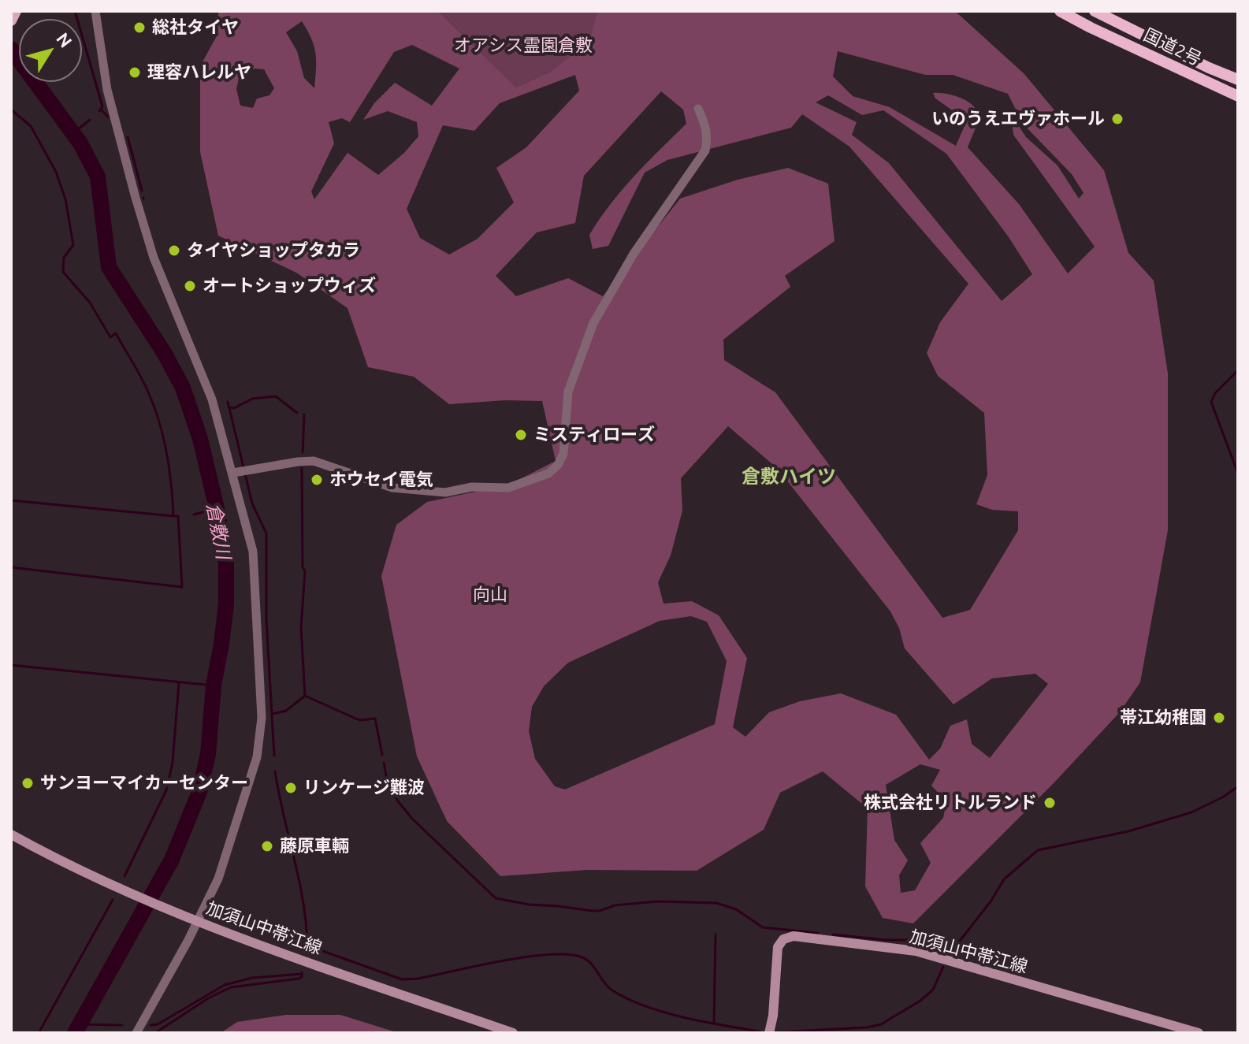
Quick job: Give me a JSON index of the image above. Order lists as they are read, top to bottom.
{
  "streets": {
    "highway": ["国道2号"],
    "main road": ["加須山中帯江線"]
  },
  "districts": ["倉敷ハイツ"],
  "water": ["倉敷川"],
  "parks": ["オアシス霊園倉敷", "向山"],
  "places": [
    "総社タイヤ",
    "理容ハレルヤ",
    "いのうえエヴァホール",
    "タイヤショップタカラ",
    "オートショップウィズ",
    "ミスティローズ",
    "ホウセイ電気",
    "帯江幼稚園",
    "サンヨーマイカーセンター",
    "リンケージ難波",
    "株式会社リトルランド",
    "藤原車輛"
  ],
  "north": "top right"
}
